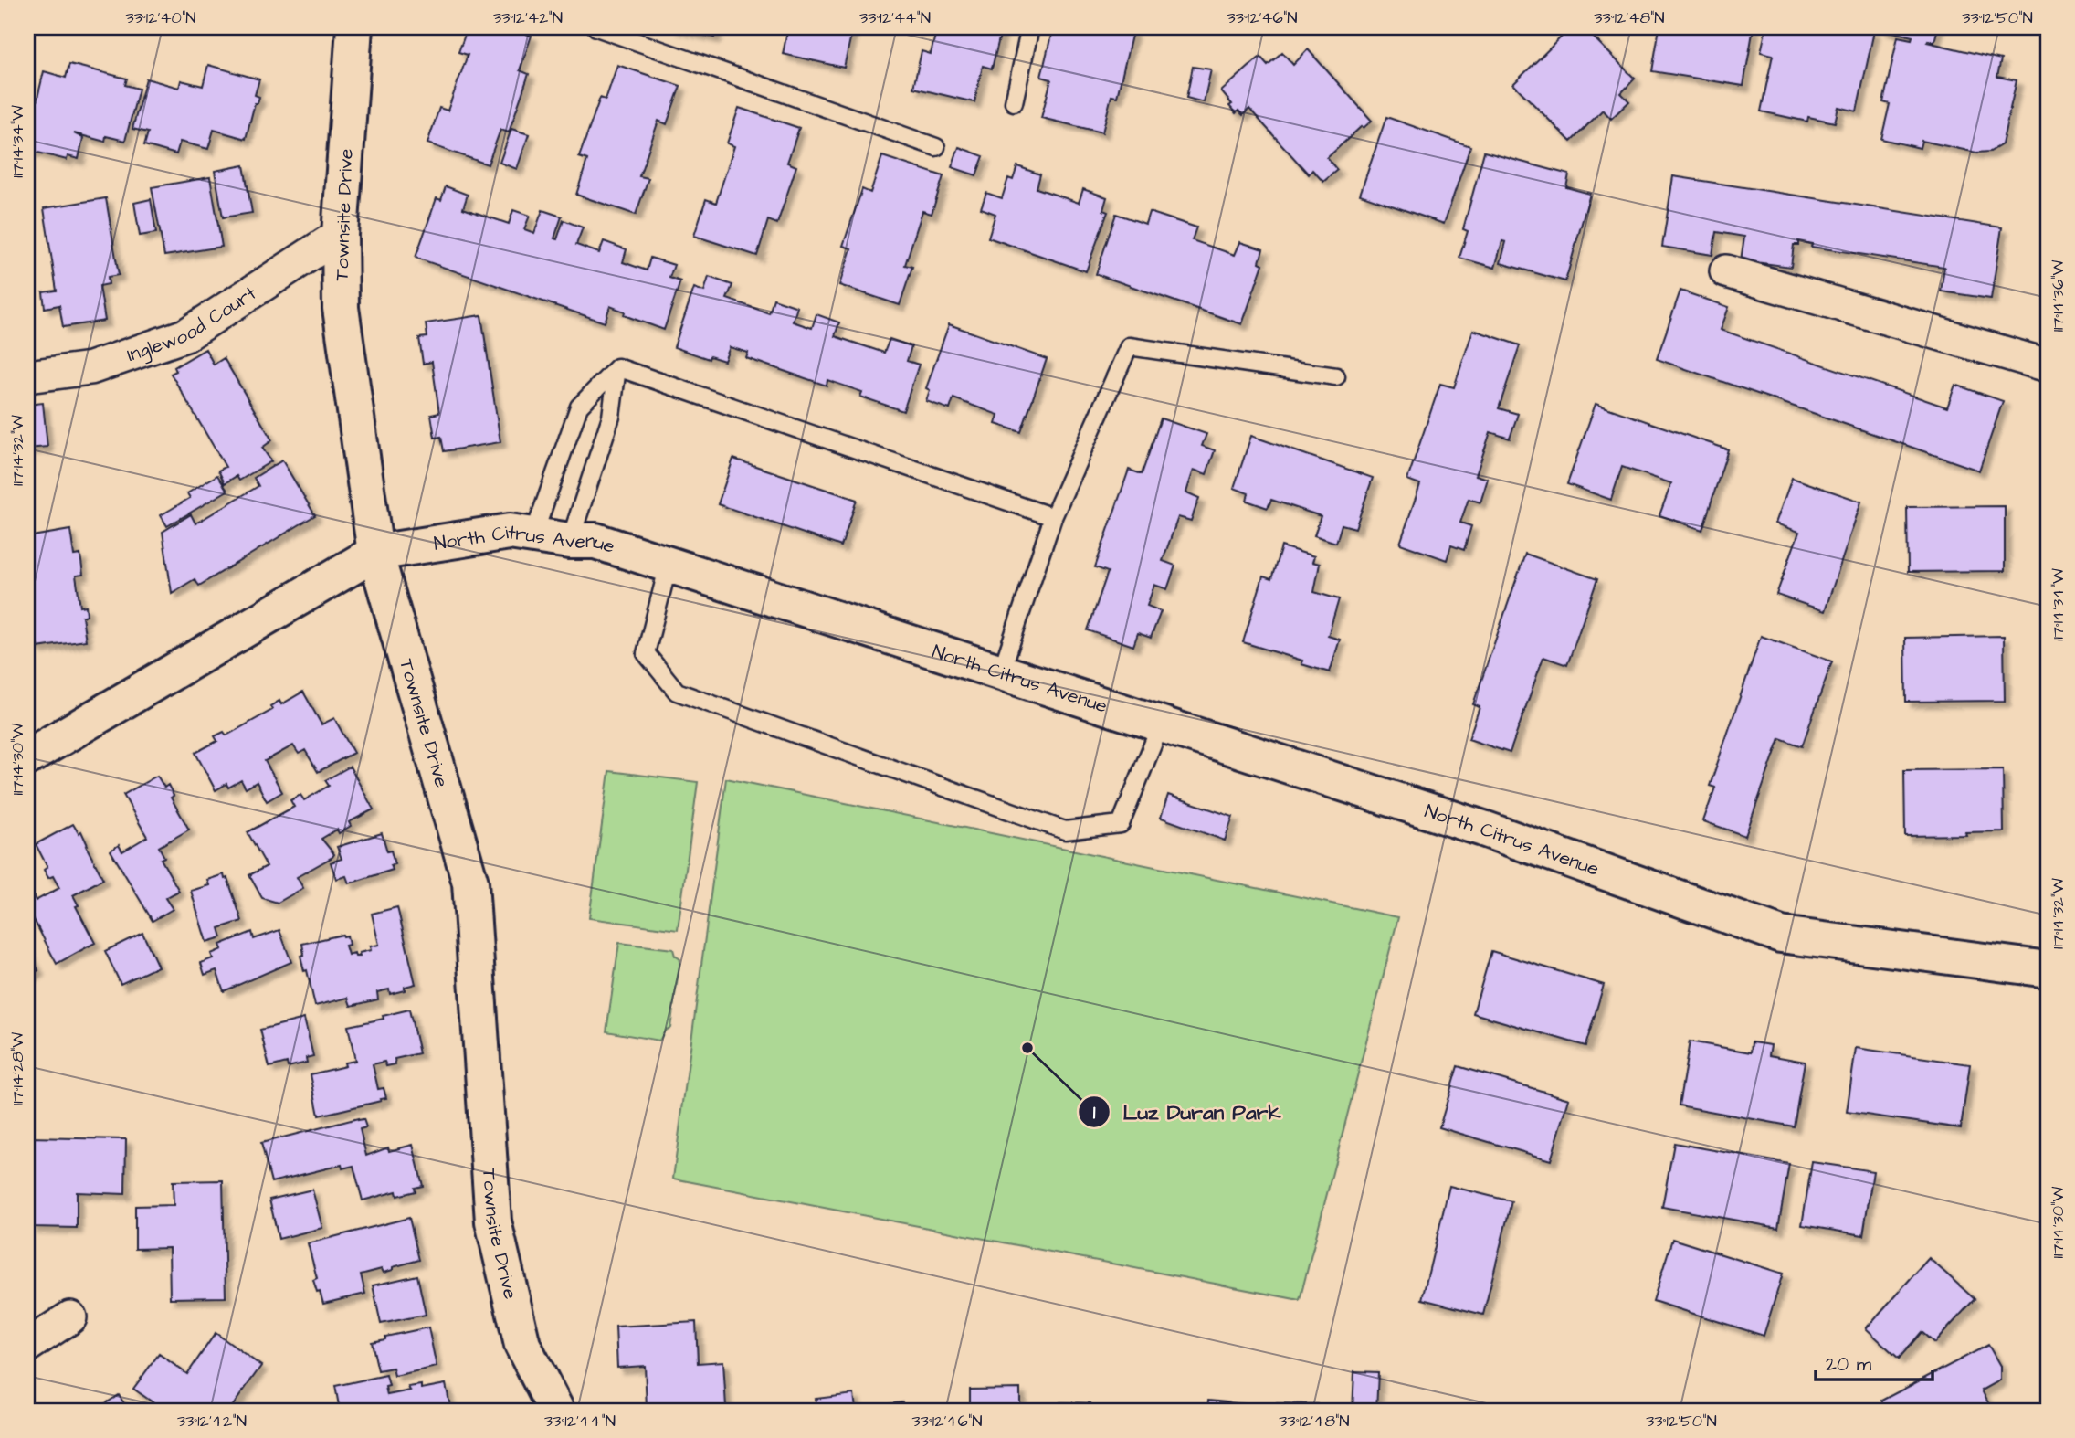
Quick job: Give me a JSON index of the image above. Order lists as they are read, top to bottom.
{
  "streets": {
    "street": ["Townsite Drive", "Inglewood Court", "North Citrus Avenue"]
  },
  "crossings": [
    ["Townsite Drive", "Inglewood Court"],
    ["Townsite Drive", "North Citrus Avenue"]
  ],
  "places": ["Luz Duran Park"],
  "scale_bar": "20 m",
  "coordinates": [
    "33°12'40\"N",
    "33°12'42\"N",
    "33°12'44\"N",
    "33°12'46\"N",
    "33°12'48\"N",
    "33°12'50\"N",
    "117°14'34\"W",
    "117°14'36\"W",
    "117°14'32\"W",
    "117°14'30\"W",
    "117°14'28\"W"
  ]
}
